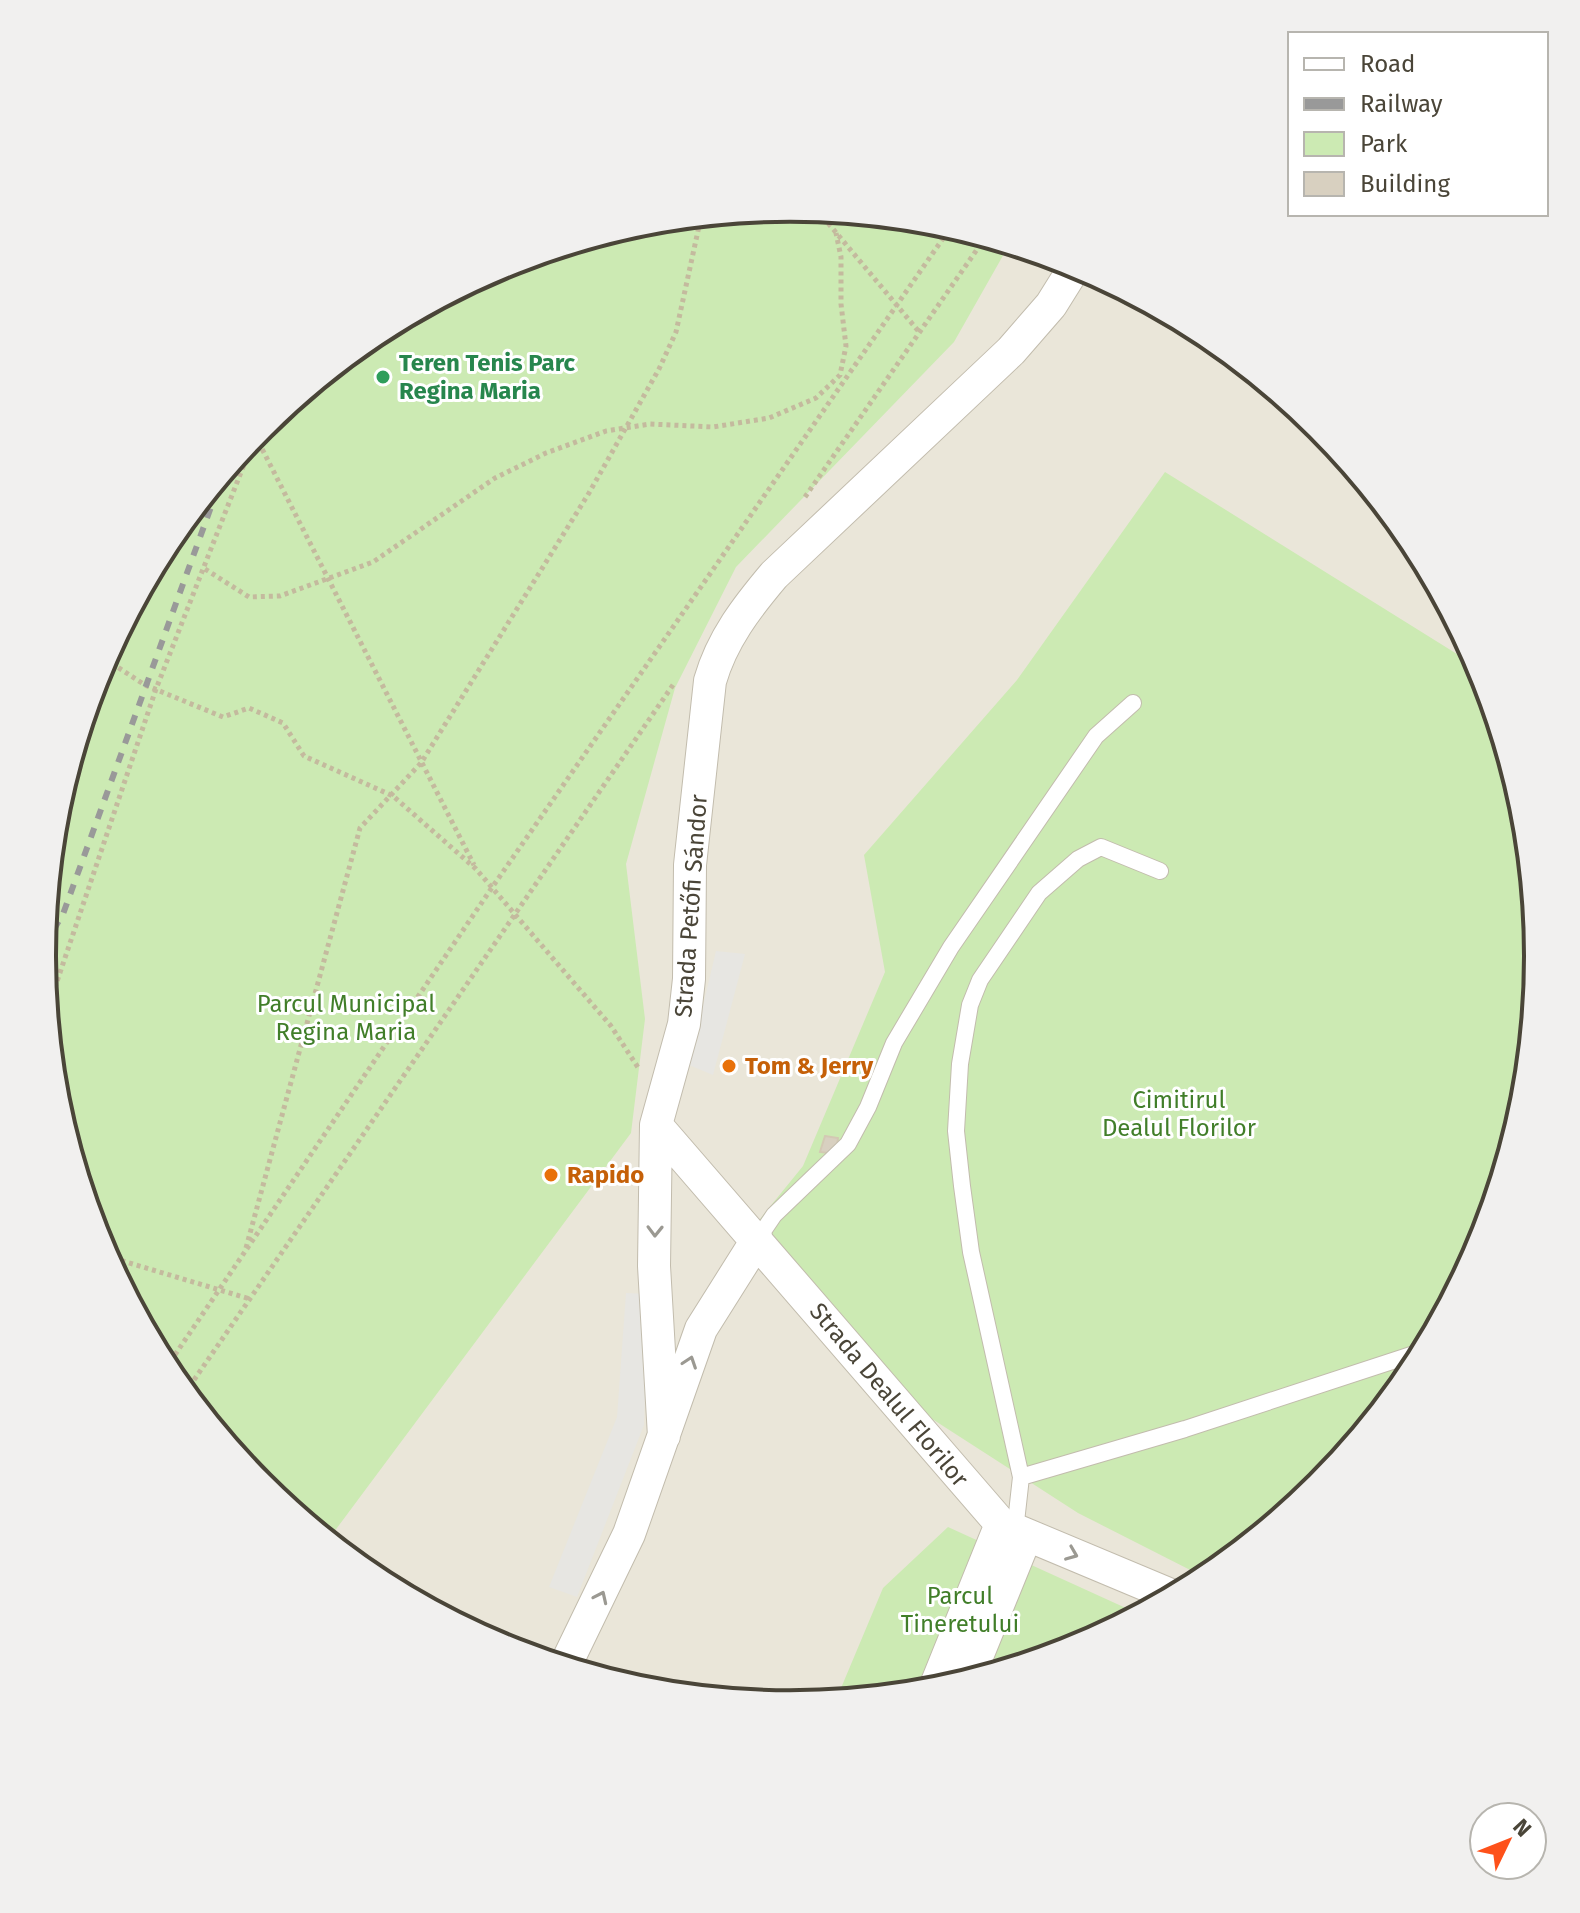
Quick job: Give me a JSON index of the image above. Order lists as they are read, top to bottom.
{
  "streets": {
    "street": ["Strada Petőfi Sándor", "Strada Dealul Florilor"]
  },
  "crossings": [
    ["Strada Petőfi Sándor", "Strada Dealul Florilor"]
  ],
  "parks": ["Parcul Municipal Regina Maria", "Cimitirul Dealul Florilor", "Parcul Tineretului"],
  "places": ["Teren Tenis Parc Regina Maria", "Tom & Jerry", "Rapido"],
  "legend": [
    "Road",
    "Railway",
    "Park",
    "Building"
  ],
  "north": "top right"
}
